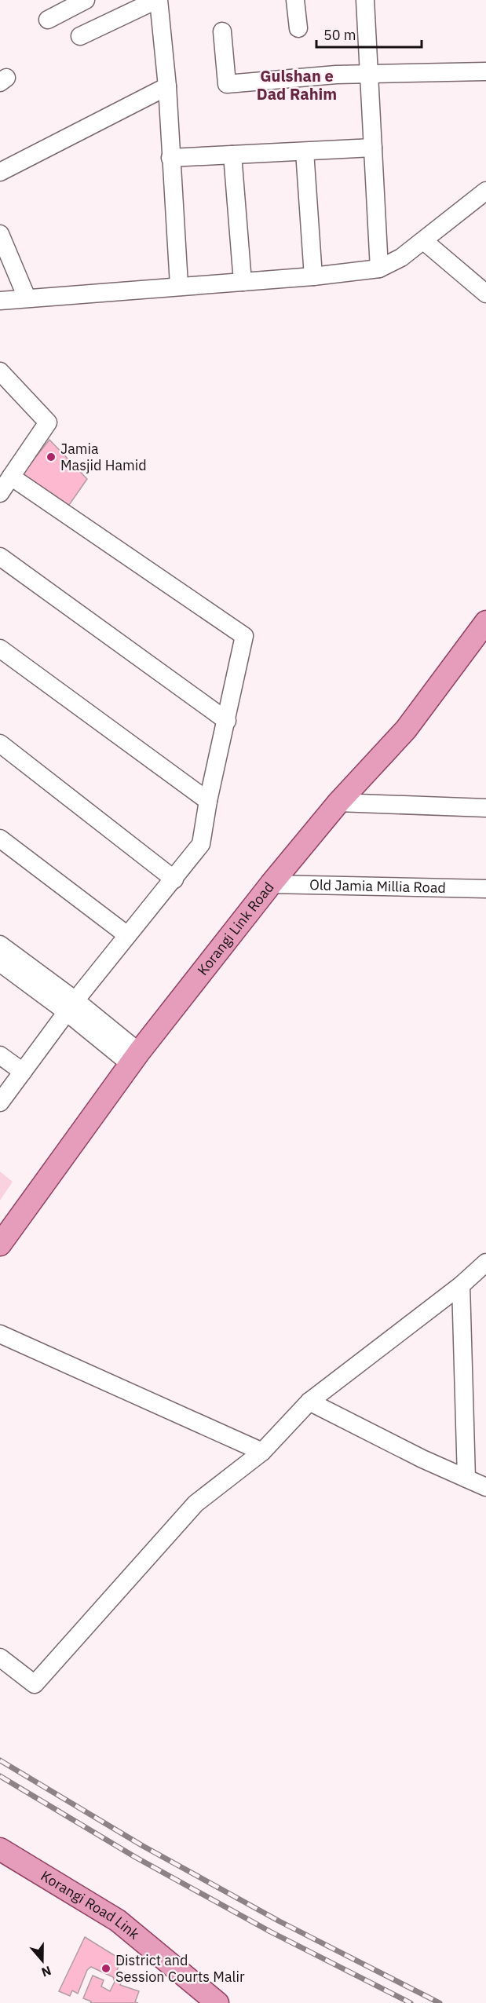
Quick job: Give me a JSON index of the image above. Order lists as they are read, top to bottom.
{
  "streets": {
    "main road": ["Korangi Link Road", "Korangi Road Link"],
    "street": ["Old Jamia Millia Road"]
  },
  "crossings": [
    ["Old Jamia Millia Road", "Korangi Link Road"]
  ],
  "districts": ["Gulshan e Dad Rahim"],
  "places": ["Jamia Masjid Hamid", "District and Session Courts Malir"],
  "scale_bar": "50 m",
  "north": "bottom"
}
